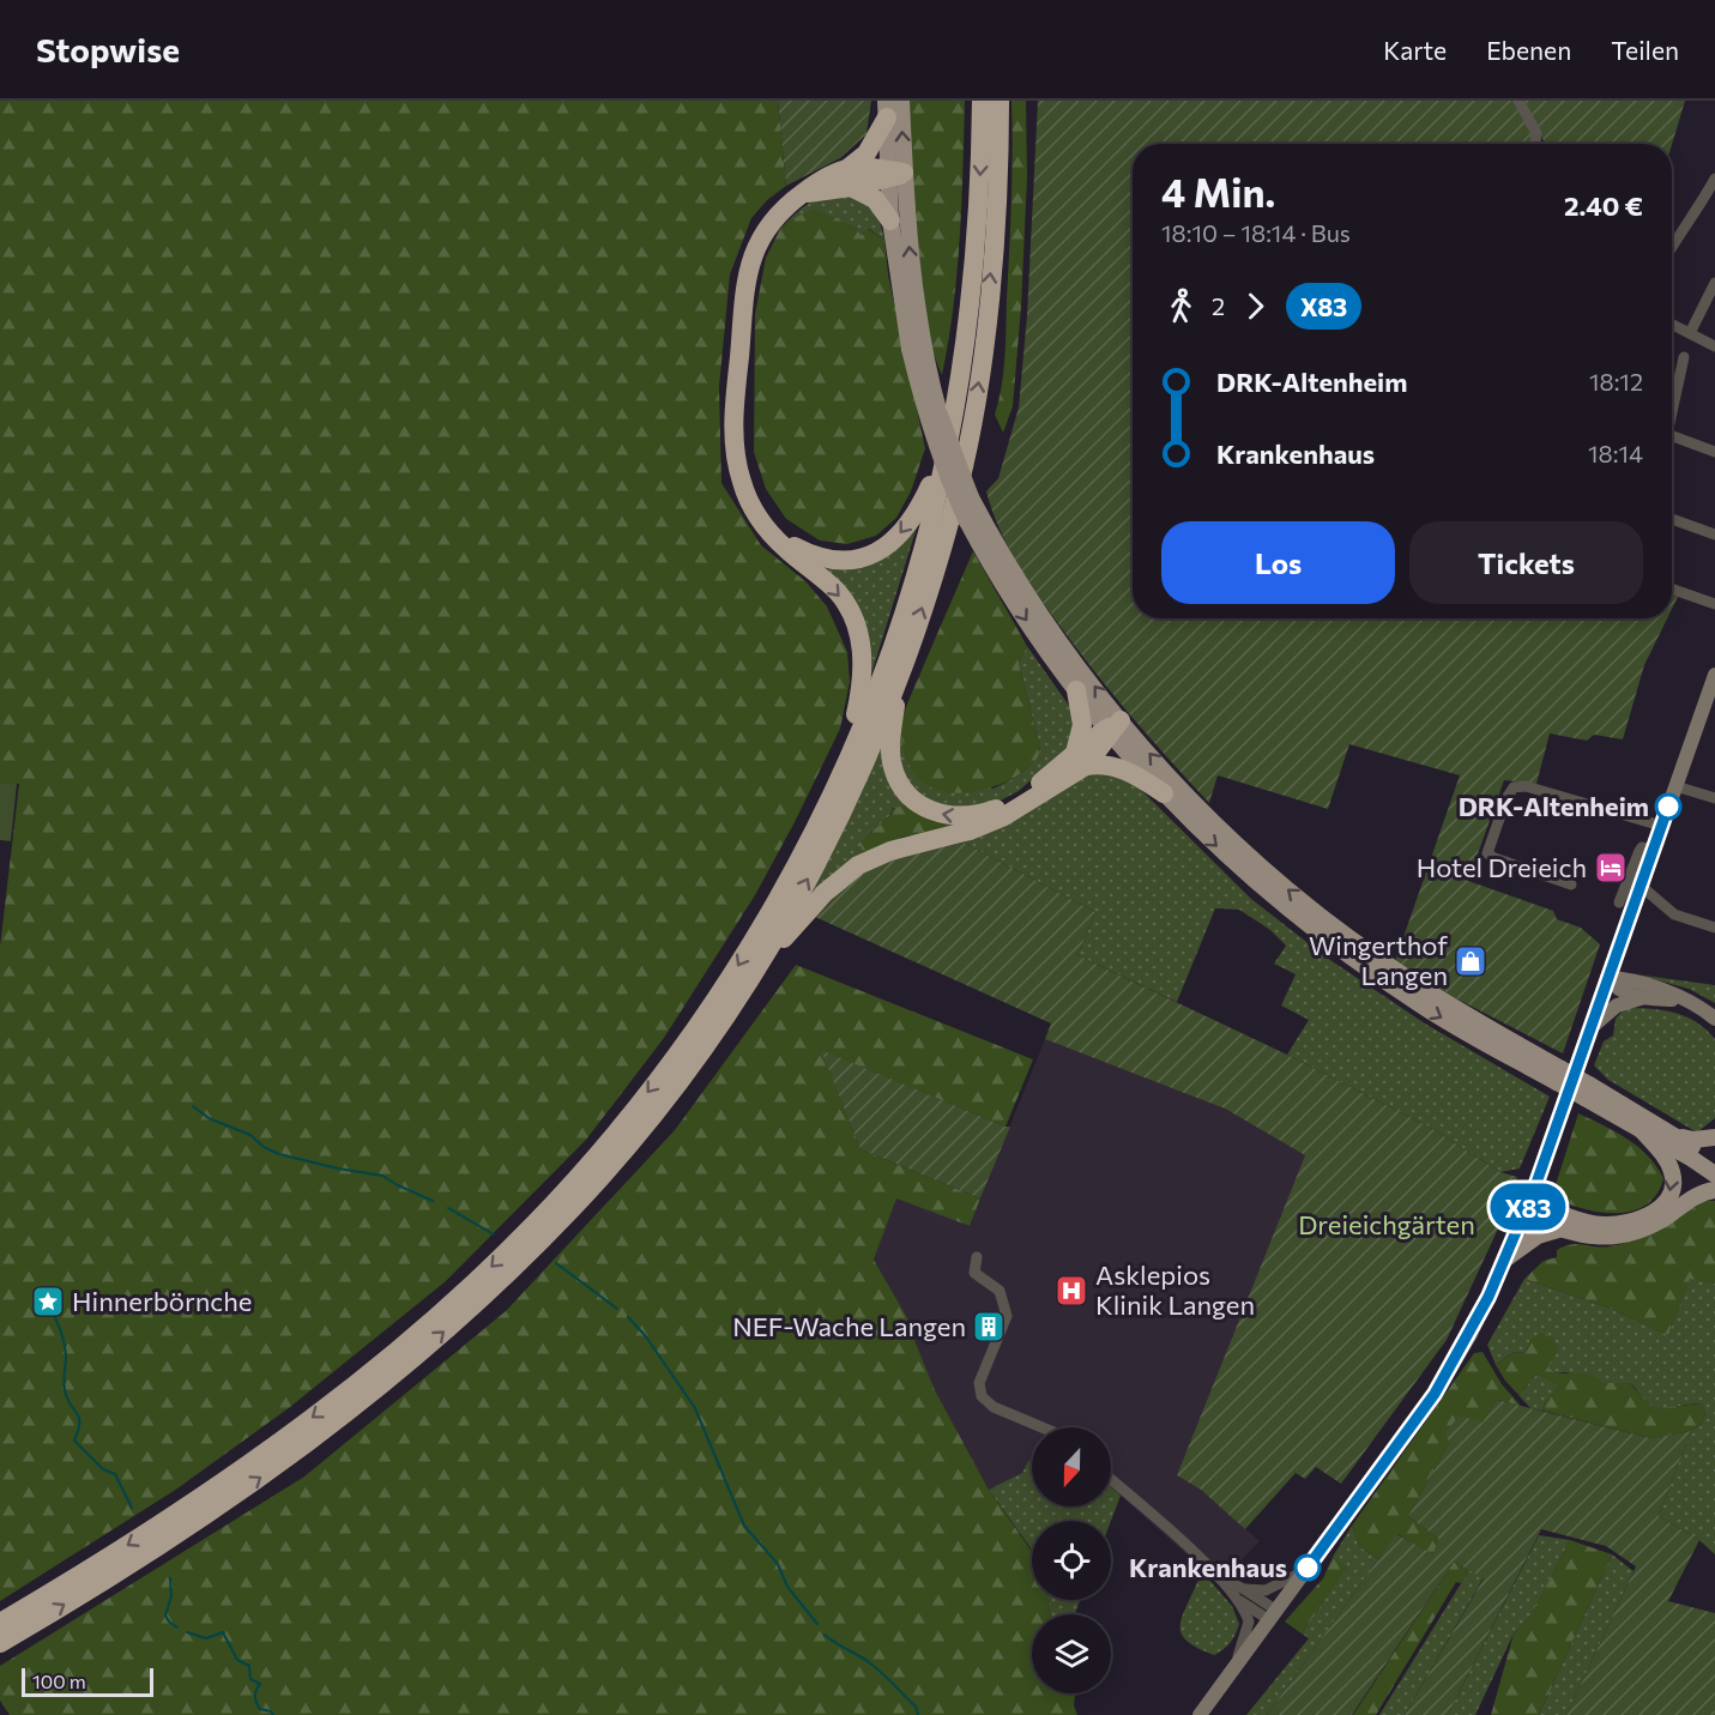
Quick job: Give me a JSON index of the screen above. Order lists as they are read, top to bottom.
{
  "parks": ["Dreieichgärten"],
  "places": {
    "other": ["DRK-Altenheim", "Krankenhaus"],
    "hotel": ["Hotel Dreieich"],
    "shop": ["Wingerthof Langen"],
    "hospital": ["Asklepios Klinik Langen"],
    "place": ["Hinnerbörnche"],
    "building": ["NEF-Wache Langen"]
  },
  "lines": ["bus line X83"],
  "scale_bar": "100 m",
  "north": "bottom",
  "page": {
    "header": "Stopwise",
    "nav": ["Karte", "Ebenen", "Teilen"],
    "on_map": "X83",
    "heading": ["4 Min.", "18:10 – 18:14 · Bus", "2.40 €"],
    "legs": ["2", "X83"],
    "list": [
      {
        "name": "DRK-Altenheim",
        "value": "18:12"
      },
      {
        "name": "Krankenhaus",
        "value": "18:14"
      }
    ],
    "buttons": ["Los", "Tickets"],
    "scale": "100 m"
  }
}
